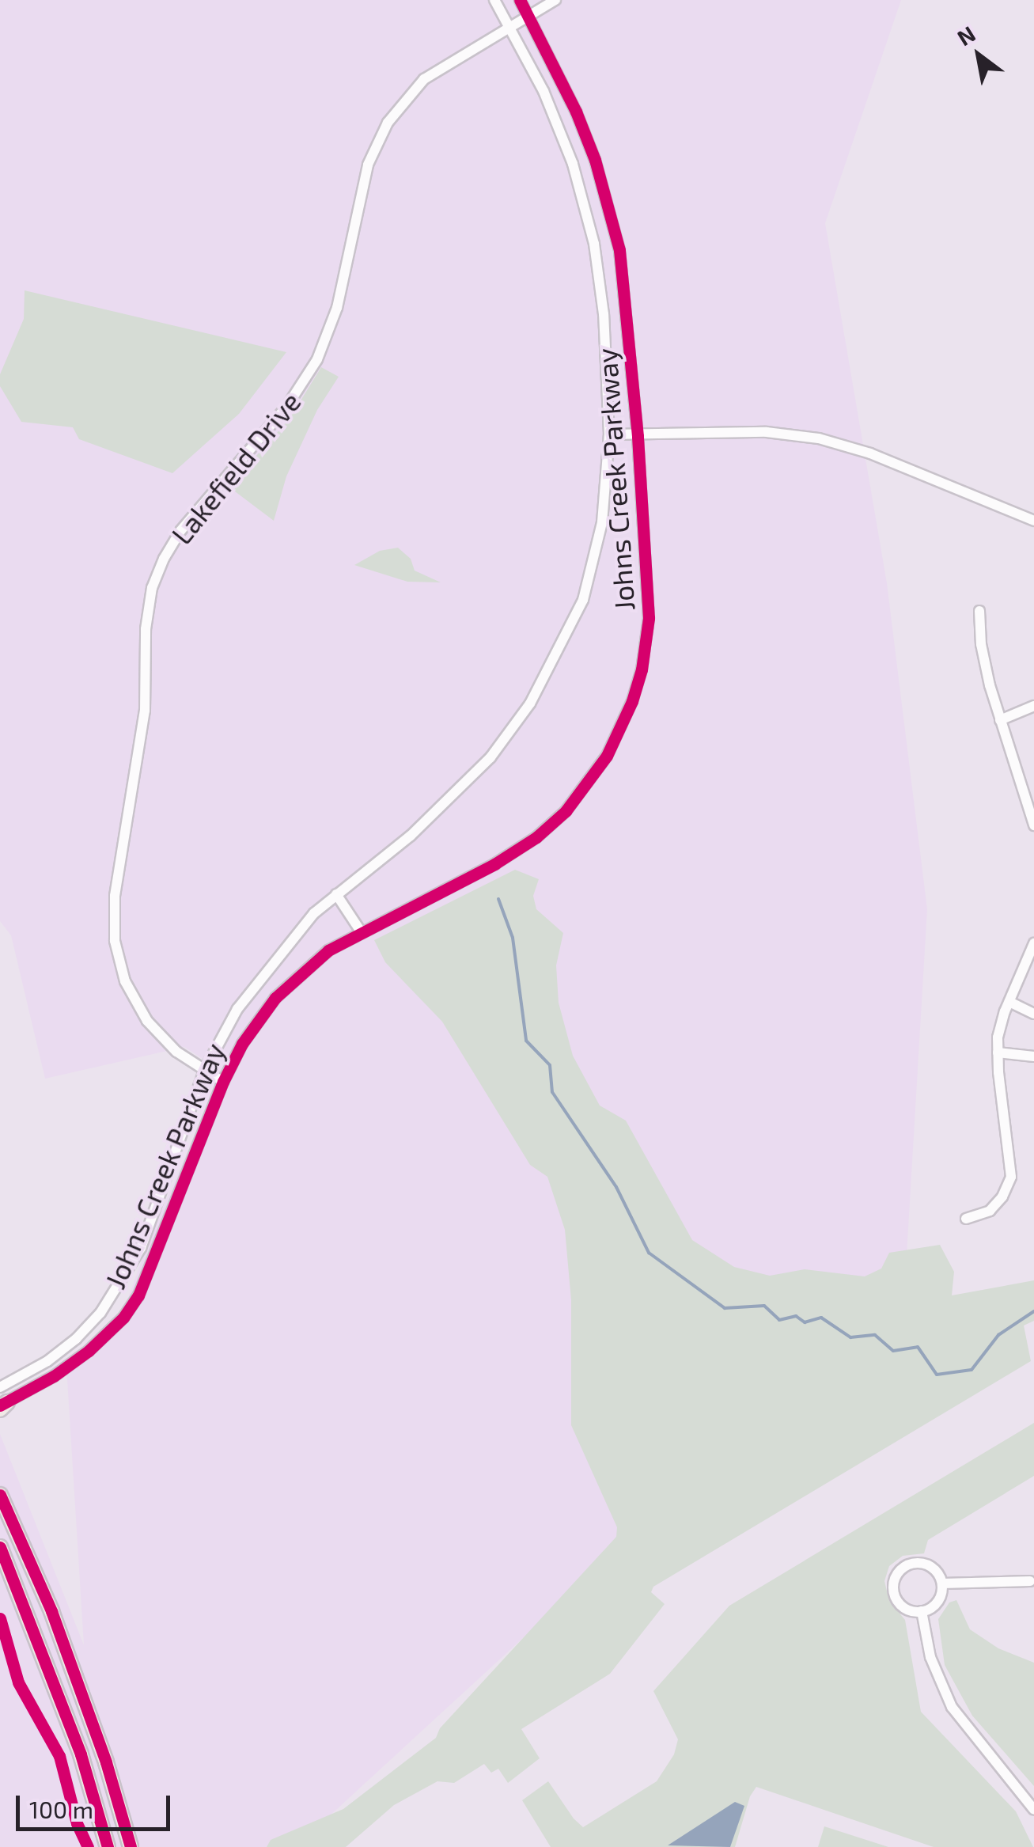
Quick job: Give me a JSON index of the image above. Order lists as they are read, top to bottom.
{
  "streets": {
    "street": ["Lakefield Drive", "Johns Creek Parkway"]
  },
  "crossings": [
    ["Lakefield Drive", "Johns Creek Parkway"]
  ],
  "scale_bar": "100 m",
  "north": "top left"
}
